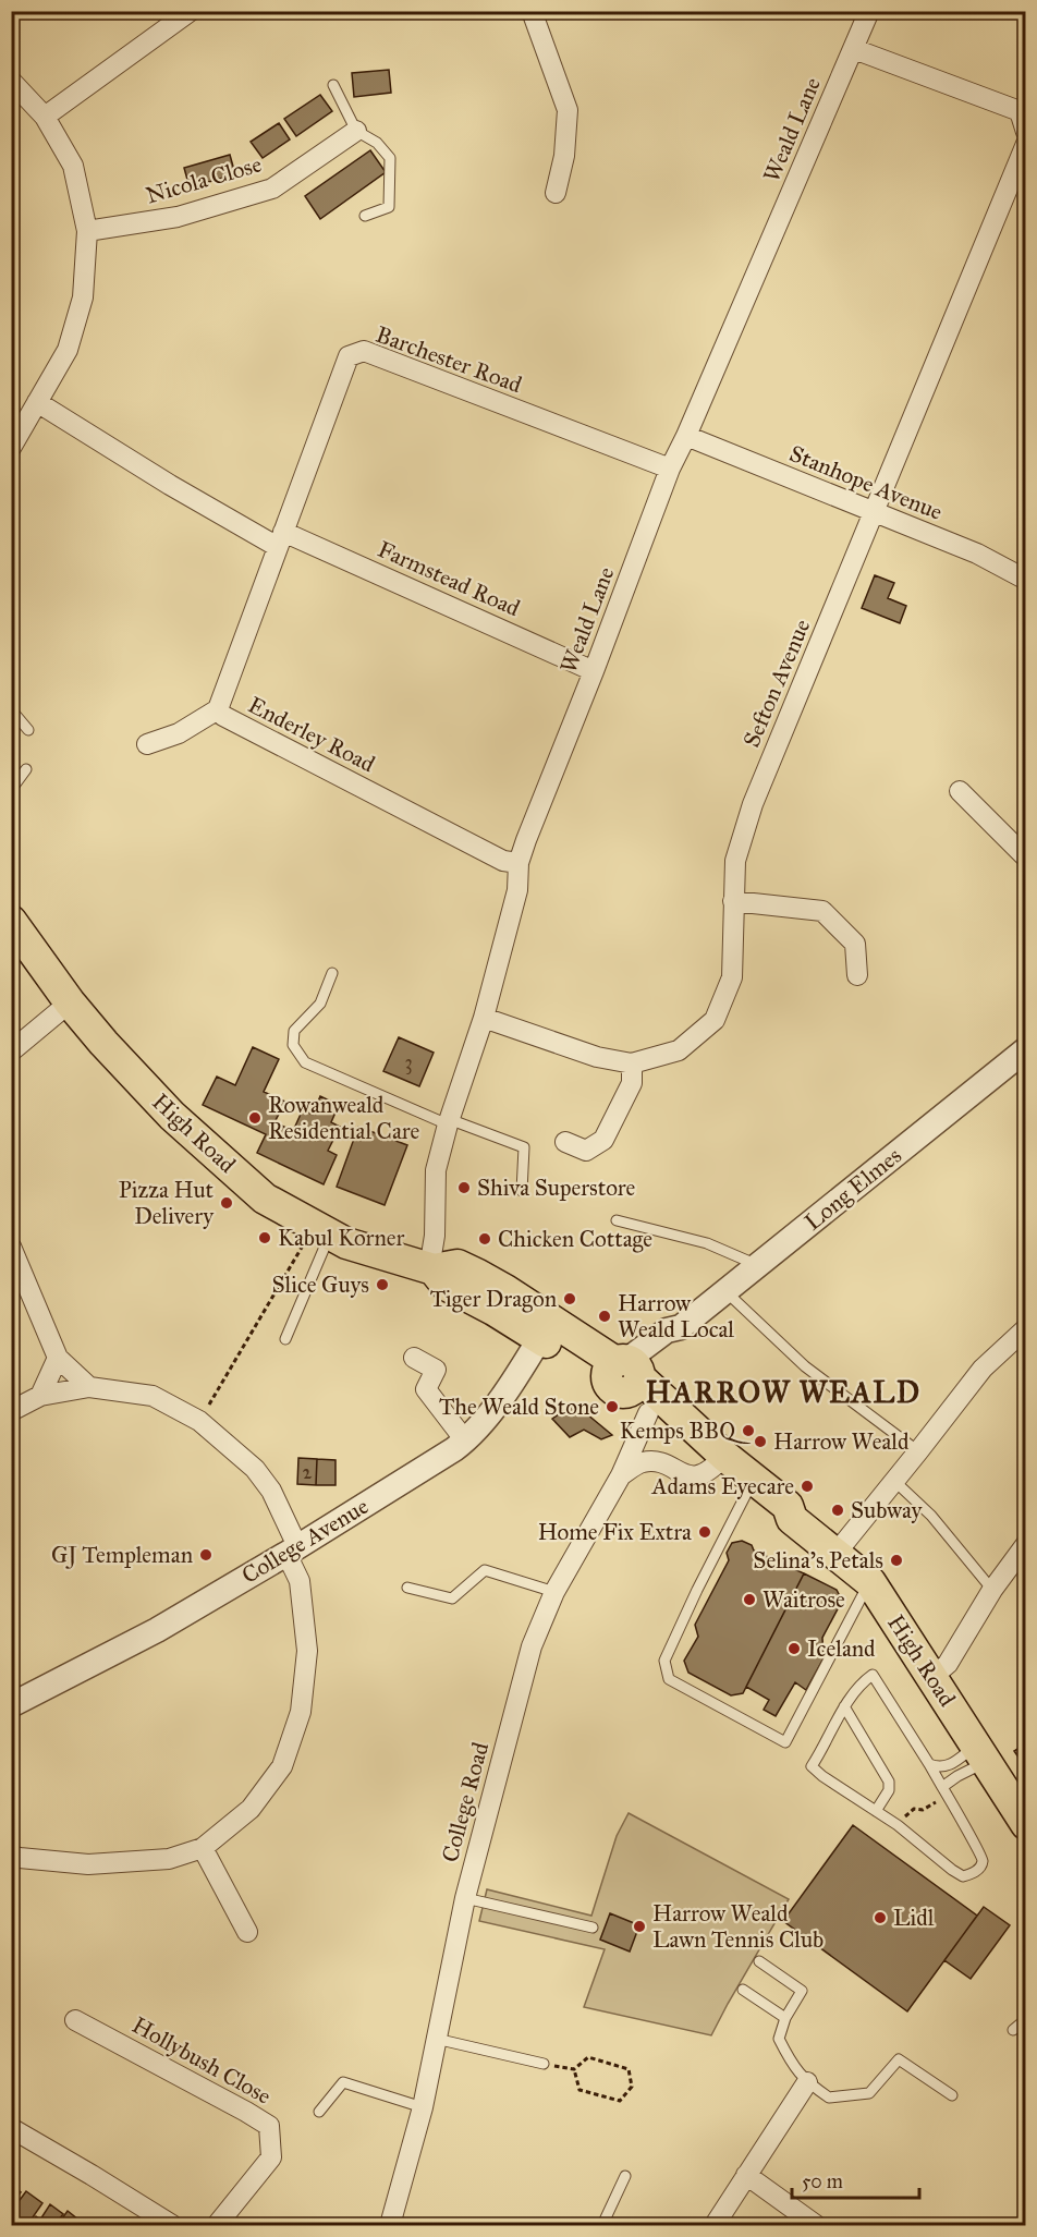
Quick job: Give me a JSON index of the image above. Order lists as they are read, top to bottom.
{
  "streets": {
    "main road": ["High Road"],
    "street": [
      "Weald Lane",
      "Nicola Close",
      "Barchester Road",
      "Stanhope Avenue",
      "Farmstead Road",
      "Sefton Avenue",
      "Enderley Road",
      "Long Elmes",
      "College Avenue",
      "College Road",
      "Hollybush Close"
    ]
  },
  "crossings": [
    ["Weald Lane", "Barchester Road"],
    ["Weald Lane", "Stanhope Avenue"],
    ["Weald Lane", "Farmstead Road"],
    ["Weald Lane", "Sefton Avenue"],
    ["Weald Lane", "Enderley Road"],
    ["Weald Lane", "High Road"],
    ["Barchester Road", "Farmstead Road"],
    ["Barchester Road", "Enderley Road"],
    ["Stanhope Avenue", "Sefton Avenue"],
    ["Farmstead Road", "Enderley Road"],
    ["High Road", "Long Elmes"],
    ["High Road", "College Avenue"],
    ["High Road", "College Road"]
  ],
  "districts": ["HARROW WEALD"],
  "places": [
    "Rowanweald Residential Care",
    "Shiva Superstore",
    "Pizza Hut Delivery",
    "Kabul Korner",
    "Chicken Cottage",
    "Slice Guys",
    "Tiger Dragon",
    "Harrow Weald Local",
    "The Weald Stone",
    "Kemps BBQ",
    "Harrow Weald",
    "Adams Eyecare",
    "Subway",
    "Home Fix Extra",
    "GJ Templeman",
    "Selina's Petals",
    "Waitrose",
    "Iceland",
    "Lidl",
    "Harrow Weald Lawn Tennis Club"
  ],
  "house_numbers": ["3", "2"],
  "scale_bar": "50 m"
}
